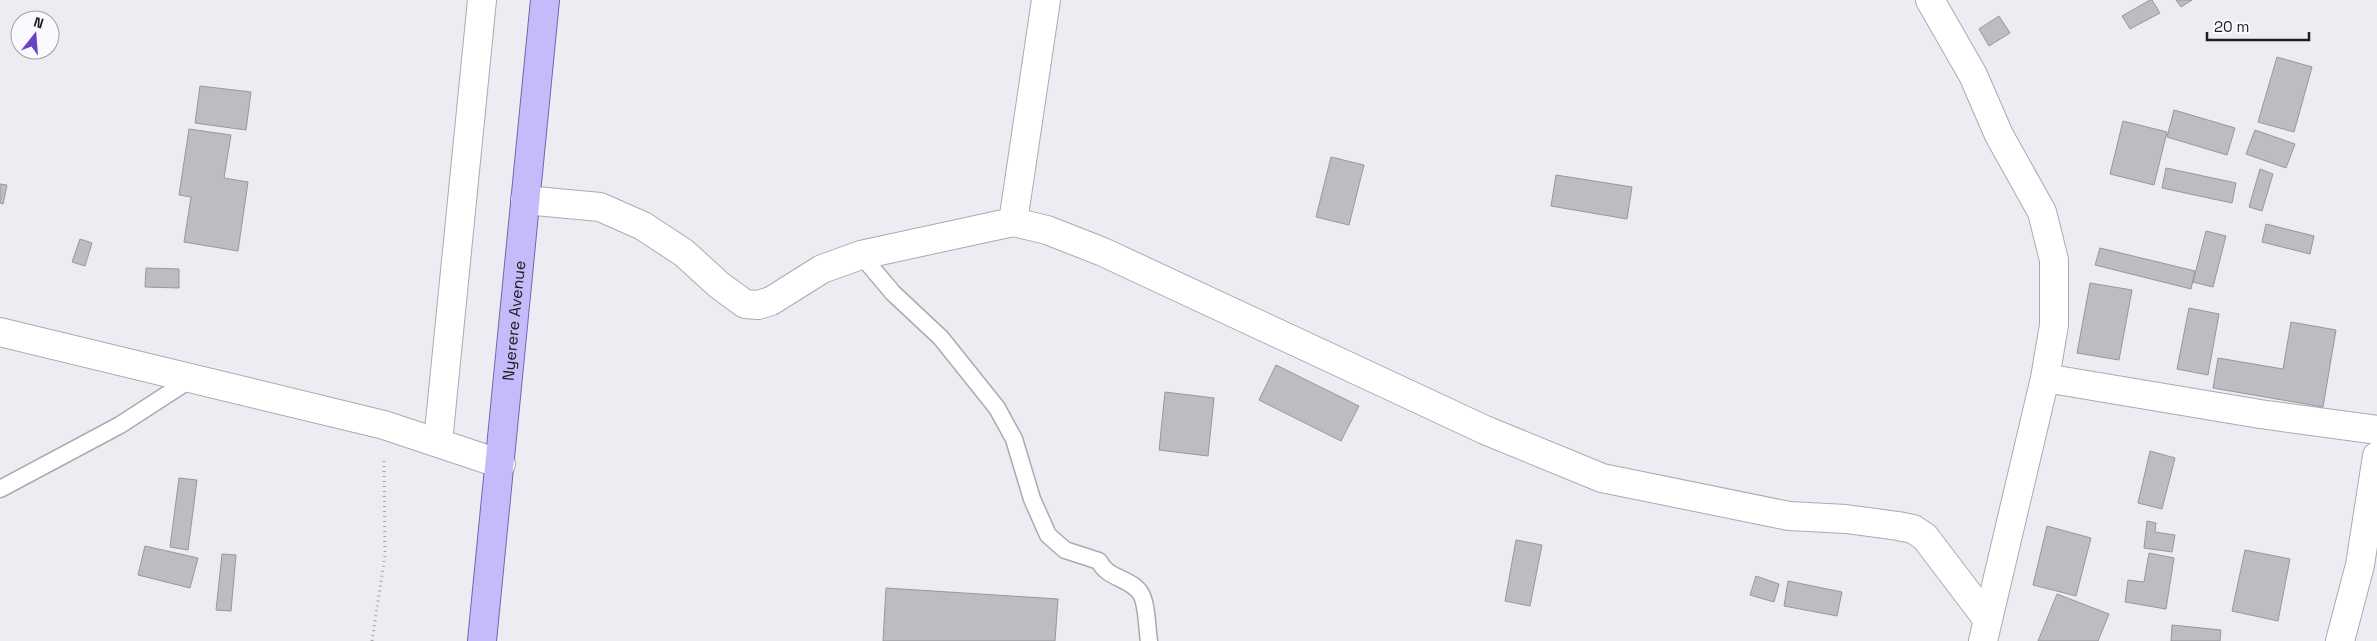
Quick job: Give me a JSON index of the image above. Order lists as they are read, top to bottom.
{
  "streets": {
    "main road": ["Nyerere Avenue"]
  },
  "scale_bar": "20 m",
  "north": "top"
}
